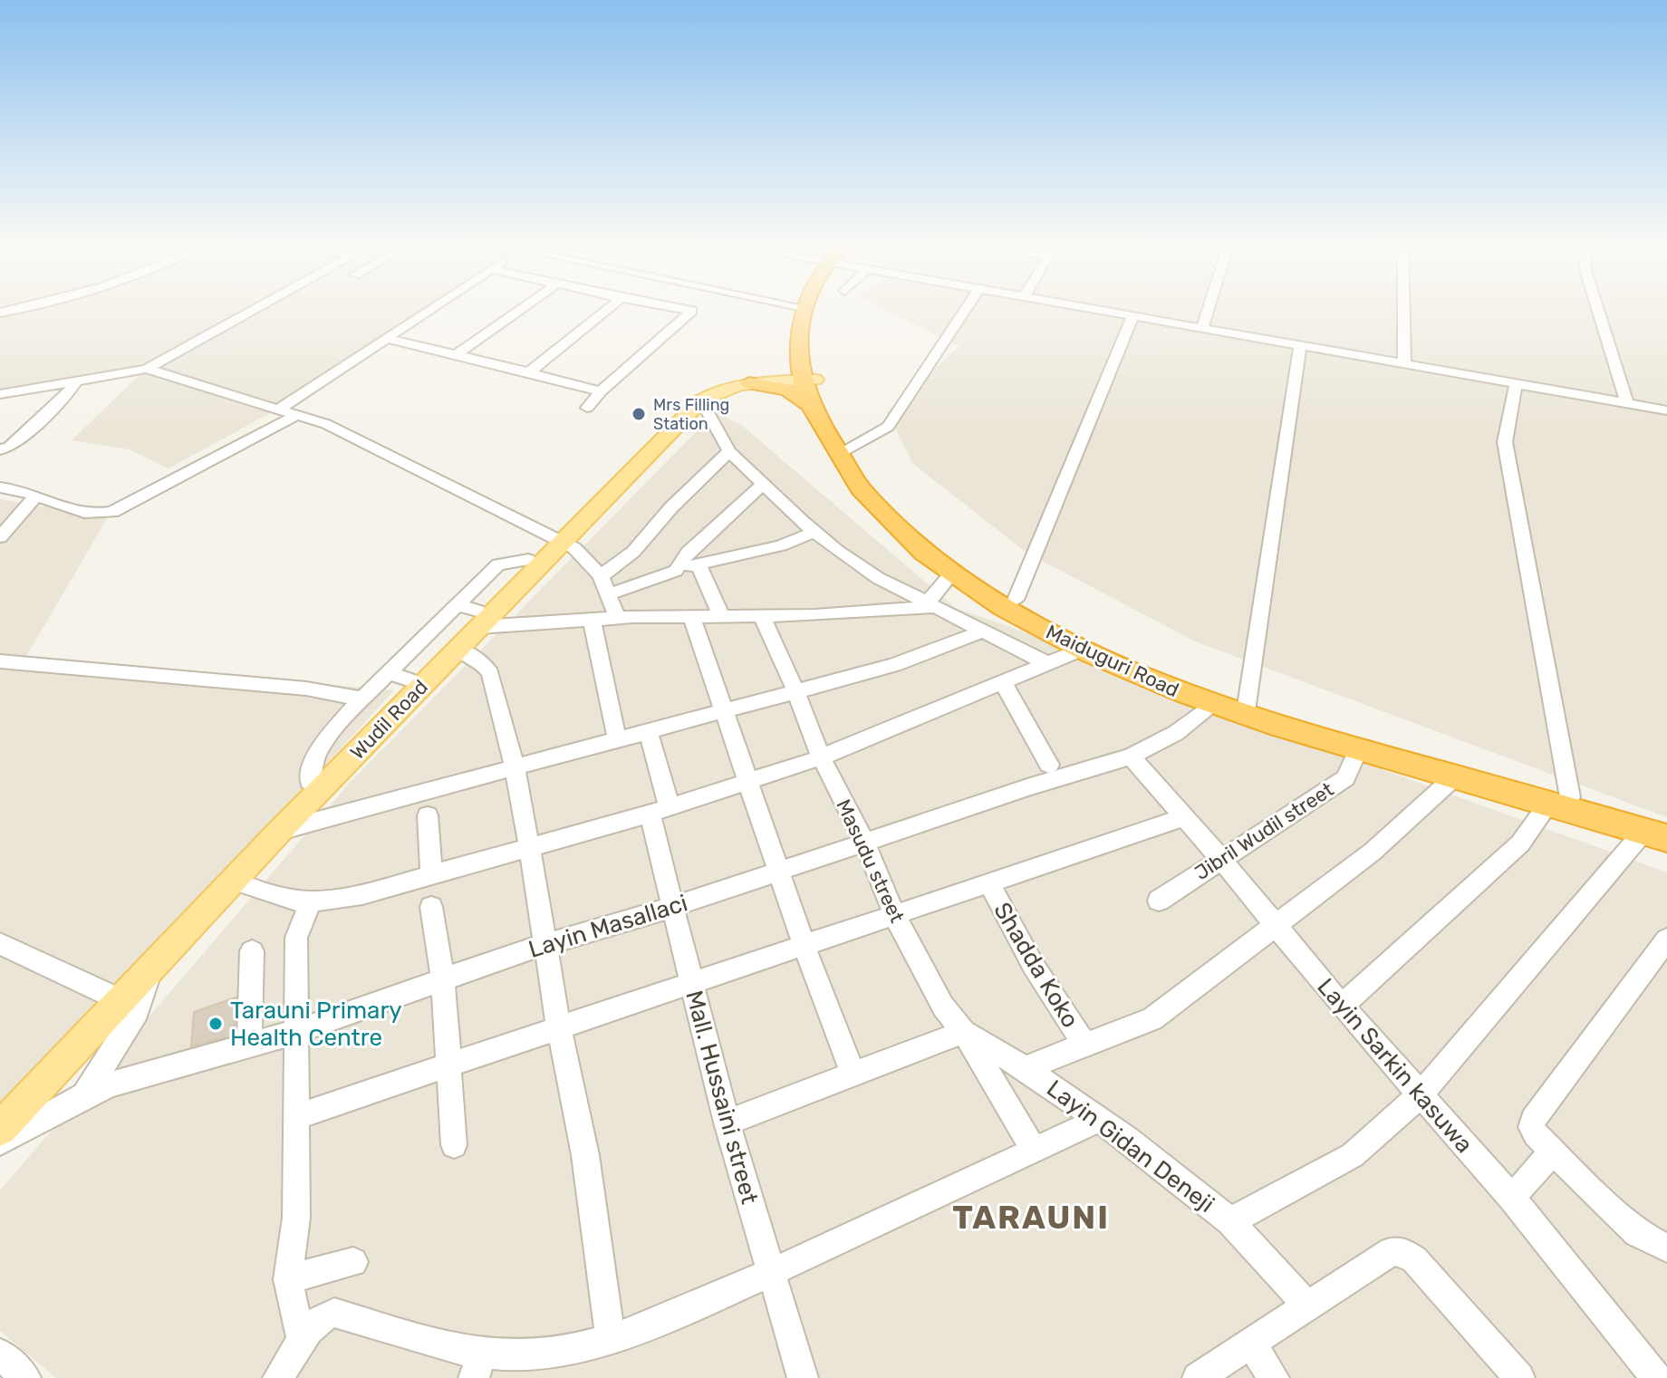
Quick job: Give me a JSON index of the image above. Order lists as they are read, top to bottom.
{
  "streets": {
    "highway": ["Maiduguri Road"],
    "main road": ["Wudil Road"],
    "street": [
      "Jibril Wudil street",
      "Masudu street",
      "Layin Masallaci",
      "Shadda Koko",
      "Layin Sarkin kasuwa",
      "Mall. Hussaini street",
      "Layin Gidan Deneji"
    ]
  },
  "crossings": [
    ["Maiduguri Road", "Jibril Wudil street"],
    ["Maiduguri Road", "Layin Masallaci"],
    ["Maiduguri Road", "Layin Gidan Deneji"],
    ["Jibril Wudil street", "Layin Sarkin kasuwa"],
    ["Masudu street", "Layin Masallaci"],
    ["Masudu street", "Layin Gidan Deneji"],
    ["Layin Masallaci", "Layin Sarkin kasuwa"],
    ["Layin Masallaci", "Mall. Hussaini street"],
    ["Shadda Koko", "Layin Gidan Deneji"],
    ["Layin Sarkin kasuwa", "Layin Gidan Deneji"]
  ],
  "districts": ["TARAUNI"],
  "places": ["Mrs Filling Station", "Tarauni Primary Health Centre"]
}
